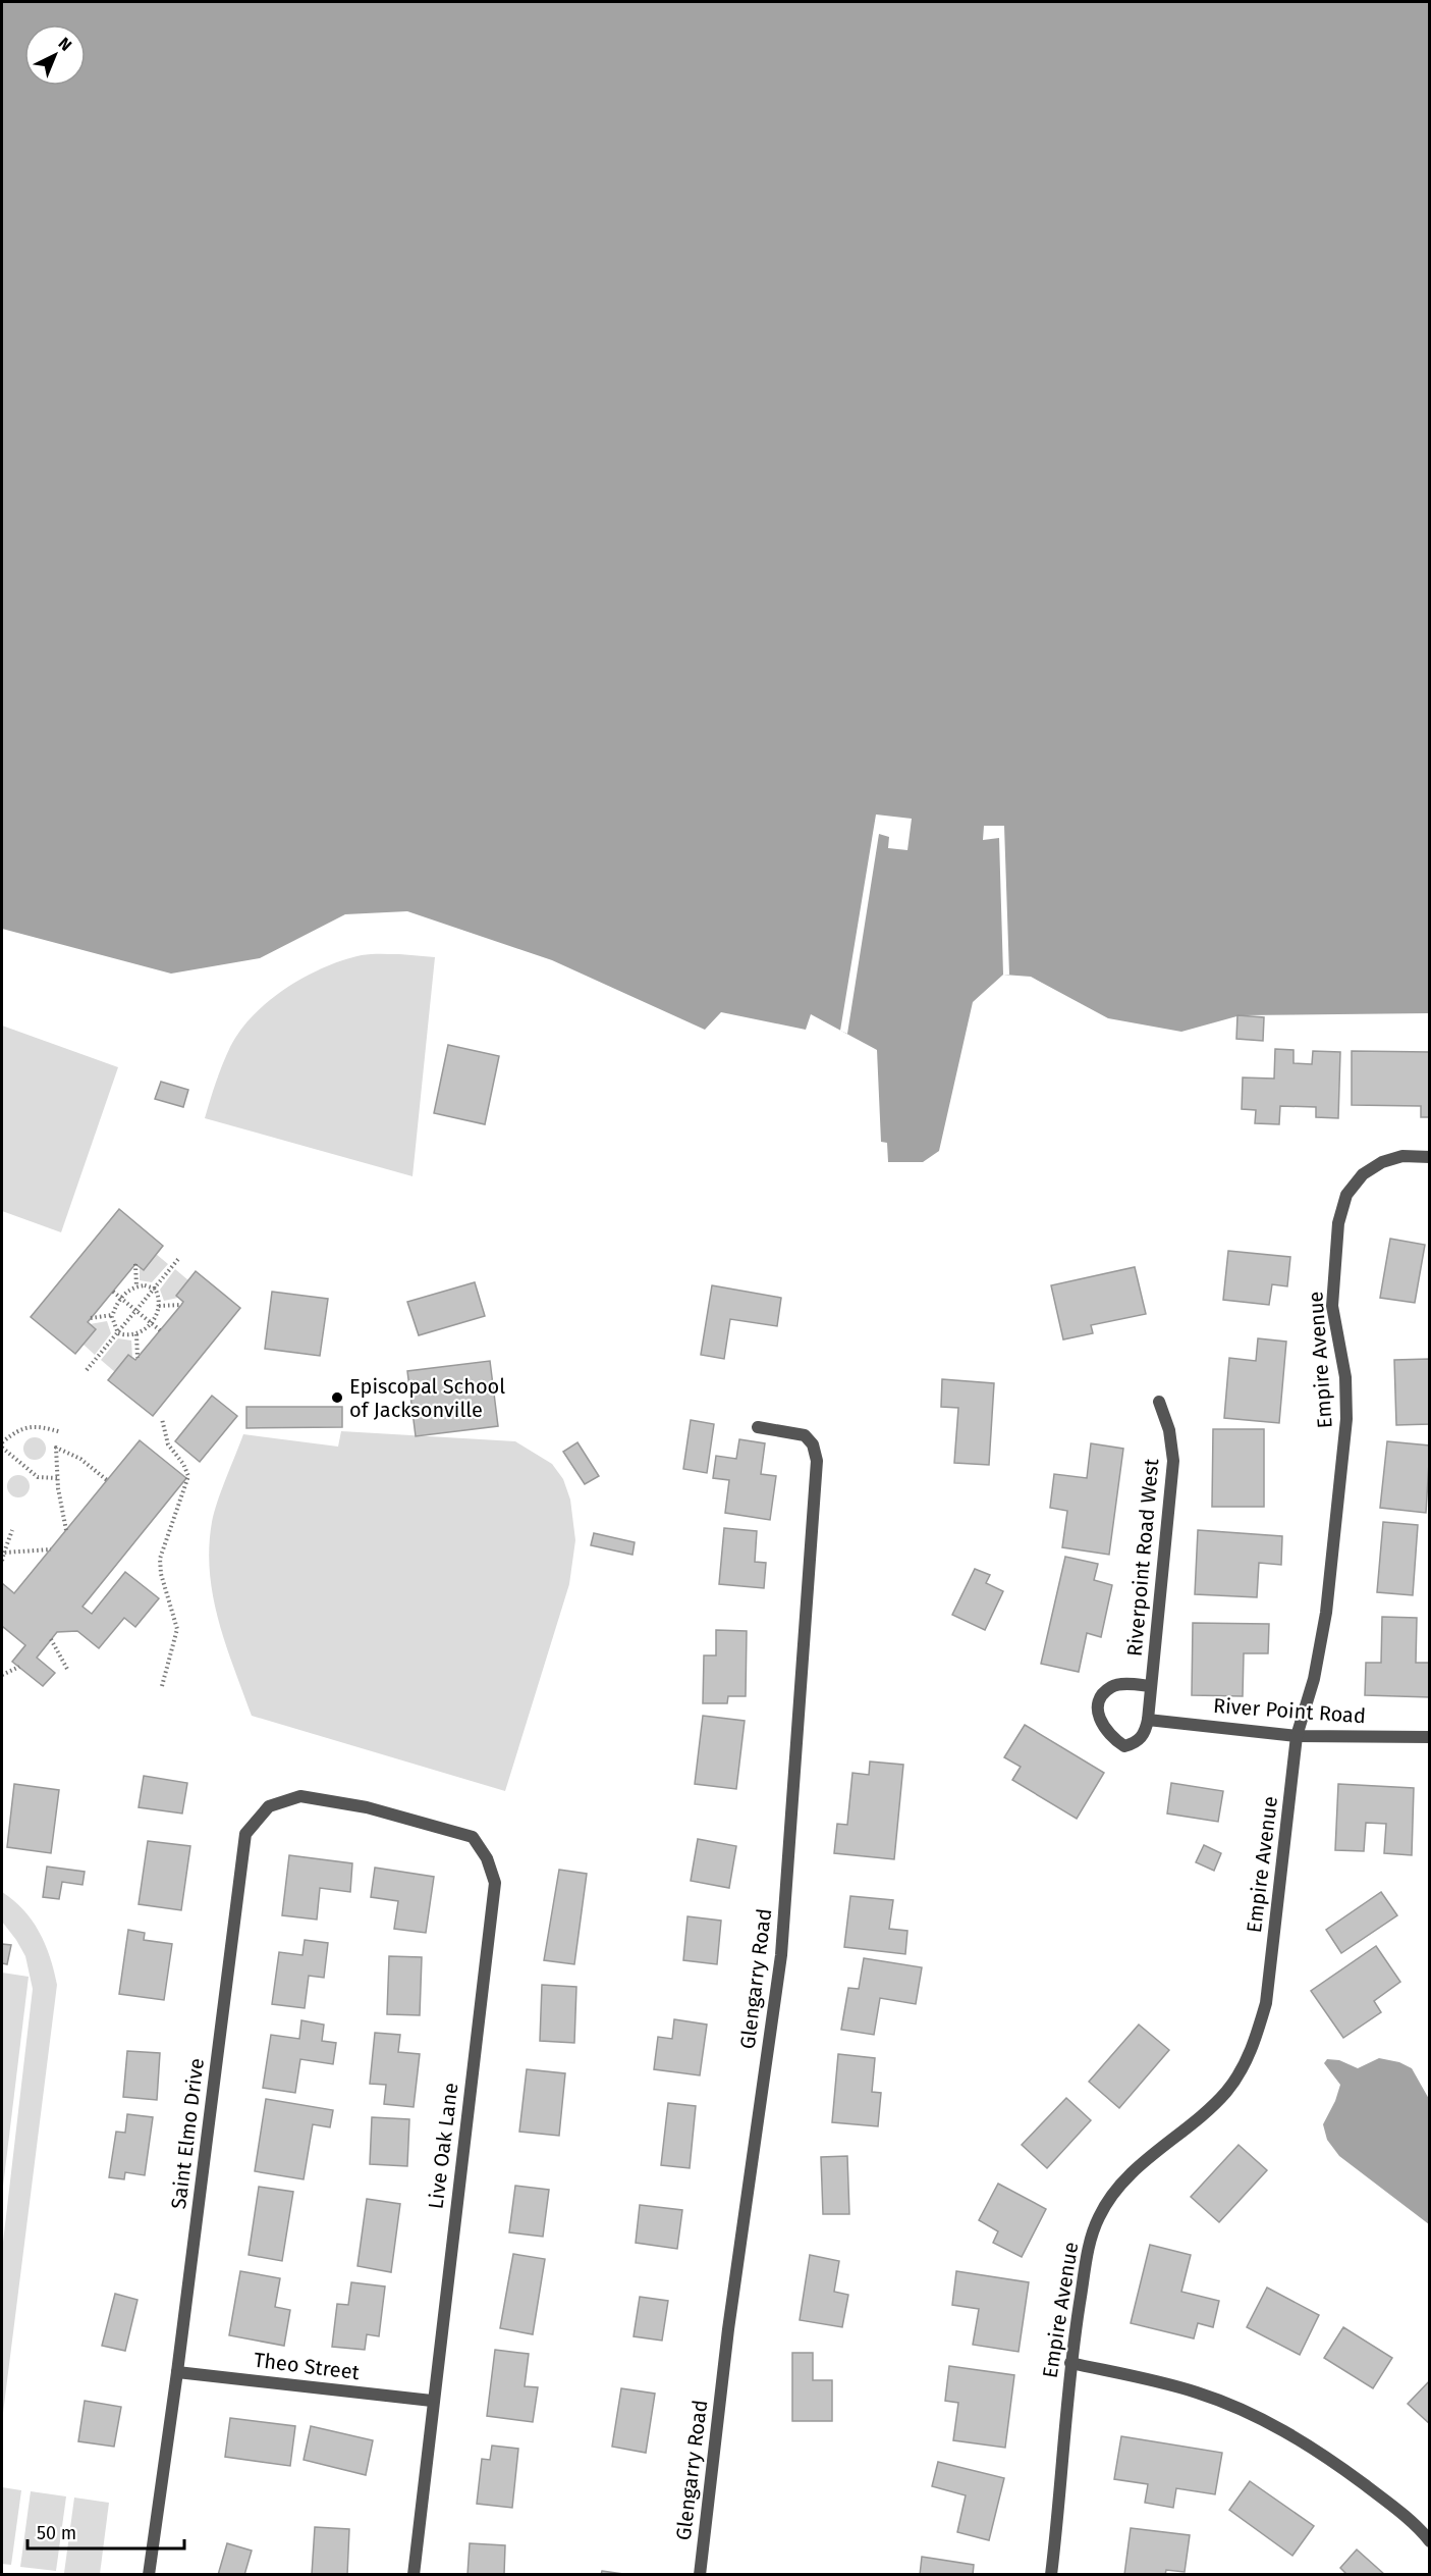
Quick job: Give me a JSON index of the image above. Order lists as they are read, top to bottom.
{
  "streets": {
    "street": [
      "Empire Avenue",
      "Riverpoint Road West",
      "River Point Road",
      "Glengarry Road",
      "Saint Elmo Drive",
      "Live Oak Lane",
      "Theo Street"
    ]
  },
  "crossings": [
    ["Empire Avenue", "River Point Road"],
    ["Riverpoint Road West", "River Point Road"],
    ["Saint Elmo Drive", "Live Oak Lane"],
    ["Saint Elmo Drive", "Theo Street"],
    ["Live Oak Lane", "Theo Street"]
  ],
  "places": ["Episcopal School of Jacksonville"],
  "scale_bar": "50 m",
  "north": "top right"
}
